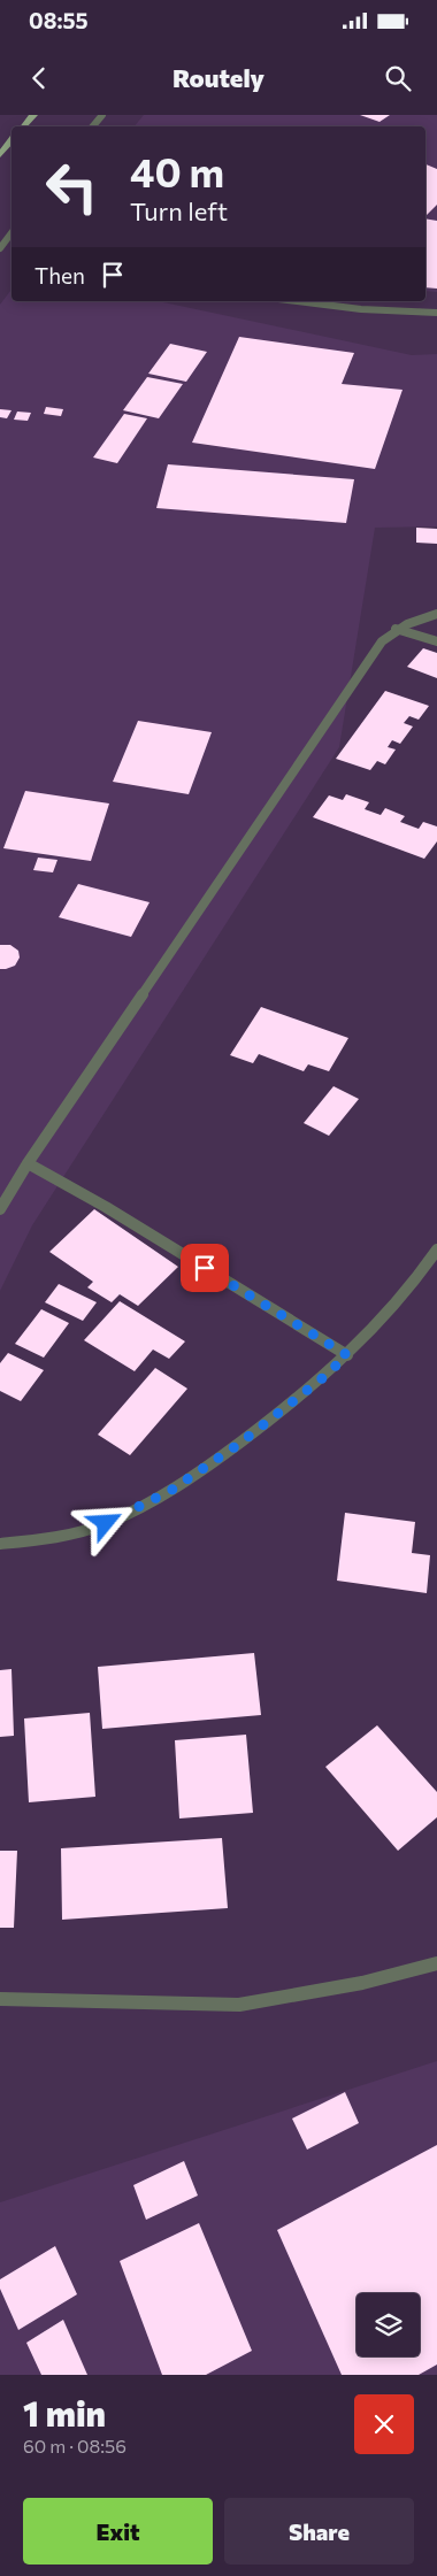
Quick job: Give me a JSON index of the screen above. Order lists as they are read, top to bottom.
{
  "page": {
    "status": "08:55",
    "header": "Routely",
    "turn": ["40 m", "Turn left"],
    "then": "Then",
    "heading": ["1 min", "60 m · 08:56"],
    "buttons": ["Exit", "Share"]
  }
}
